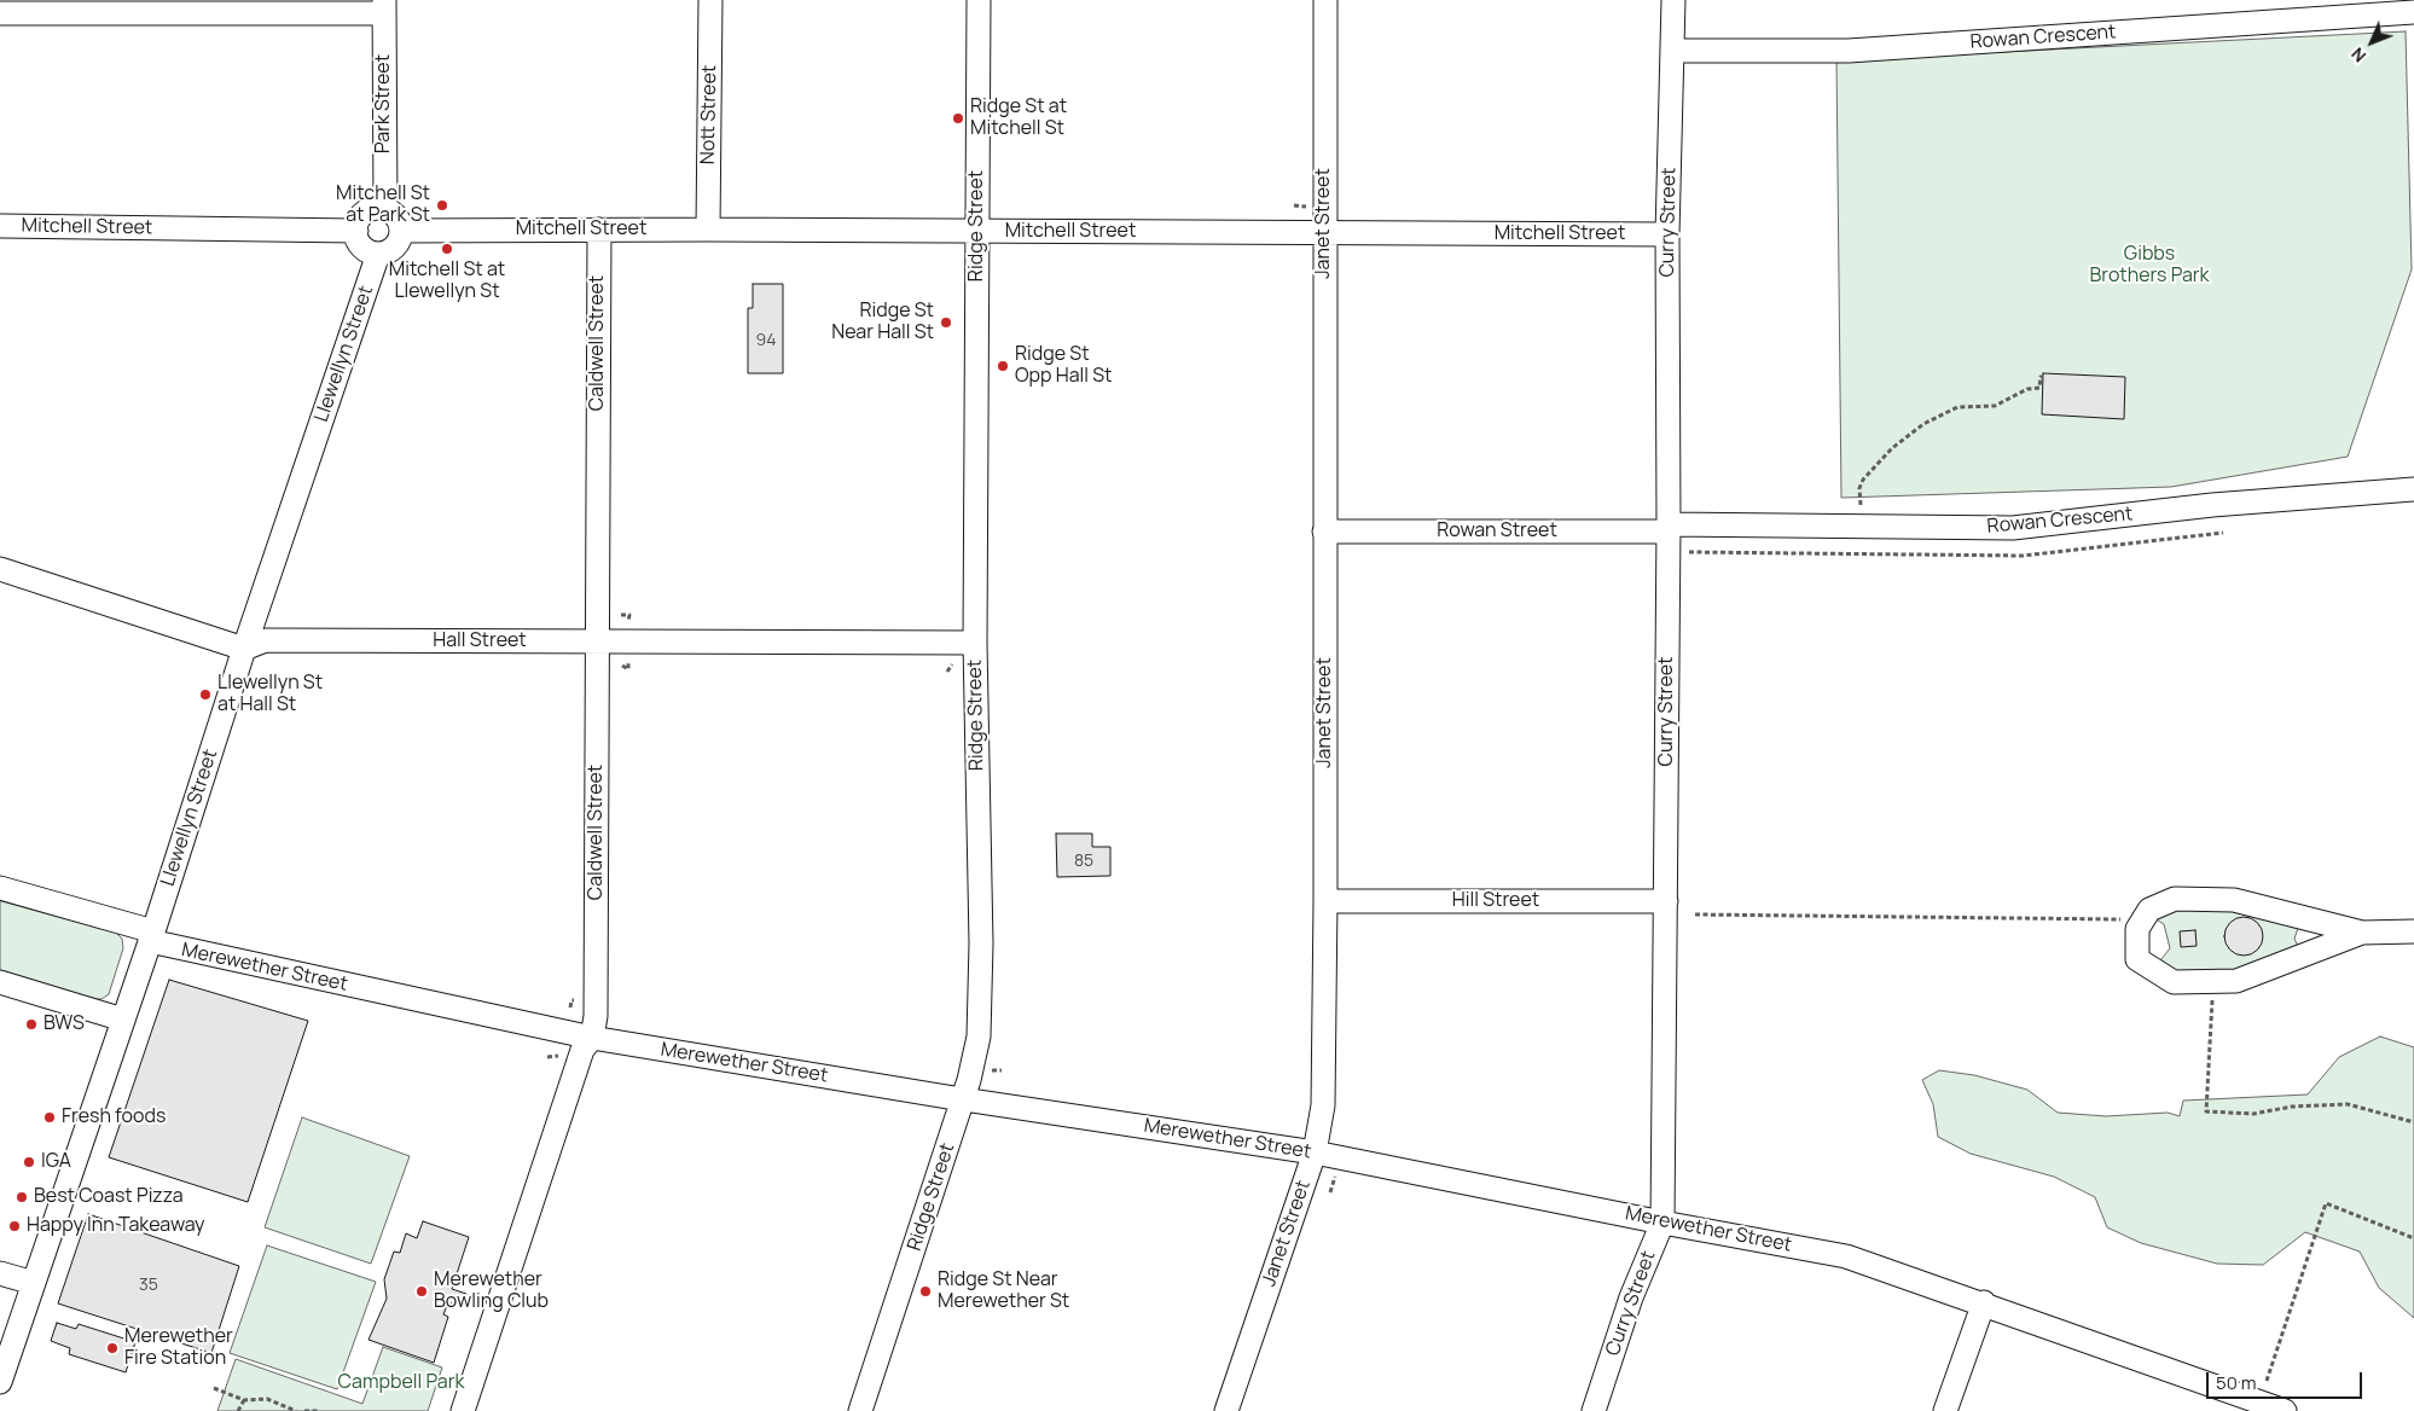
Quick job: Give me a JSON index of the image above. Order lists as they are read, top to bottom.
{
  "streets": {
    "street": [
      "Rowan Crescent",
      "Park Street",
      "Nott Street",
      "Curry Street",
      "Janet Street",
      "Ridge Street",
      "Mitchell Street",
      "Caldwell Street",
      "Llewellyn Street",
      "Rowan Street",
      "Hall Street",
      "Hill Street",
      "Merewether Street"
    ]
  },
  "crossings": [
    ["Rowan Crescent", "Curry Street"],
    ["Rowan Crescent", "Rowan Street"],
    ["Park Street", "Mitchell Street"],
    ["Park Street", "Llewellyn Street"],
    ["Nott Street", "Mitchell Street"],
    ["Curry Street", "Mitchell Street"],
    ["Curry Street", "Rowan Street"],
    ["Curry Street", "Hill Street"],
    ["Curry Street", "Merewether Street"],
    ["Janet Street", "Mitchell Street"],
    ["Janet Street", "Rowan Street"],
    ["Janet Street", "Hill Street"],
    ["Janet Street", "Merewether Street"],
    ["Ridge Street", "Mitchell Street"],
    ["Ridge Street", "Hall Street"],
    ["Ridge Street", "Merewether Street"],
    ["Mitchell Street", "Caldwell Street"],
    ["Mitchell Street", "Llewellyn Street"],
    ["Caldwell Street", "Hall Street"],
    ["Caldwell Street", "Merewether Street"],
    ["Llewellyn Street", "Hall Street"],
    ["Llewellyn Street", "Merewether Street"]
  ],
  "parks": ["Gibbs Brothers Park", "Campbell Park"],
  "places": [
    "Ridge St at Mitchell St",
    "Mitchell St at Park St",
    "Mitchell St at Llewellyn St",
    "Ridge St Near Hall St",
    "Ridge St Opp Hall St",
    "Llewellyn St at Hall St",
    "BWS",
    "Fresh foods",
    "IGA",
    "Best Coast Pizza",
    "Happy Inn Takeaway",
    "Merewether Bowling Club",
    "Ridge St Near Merewether St",
    "Merewether Fire Station"
  ],
  "house_numbers": ["94", "85", "35"],
  "scale_bar": "50 m",
  "north": "bottom left"
}
